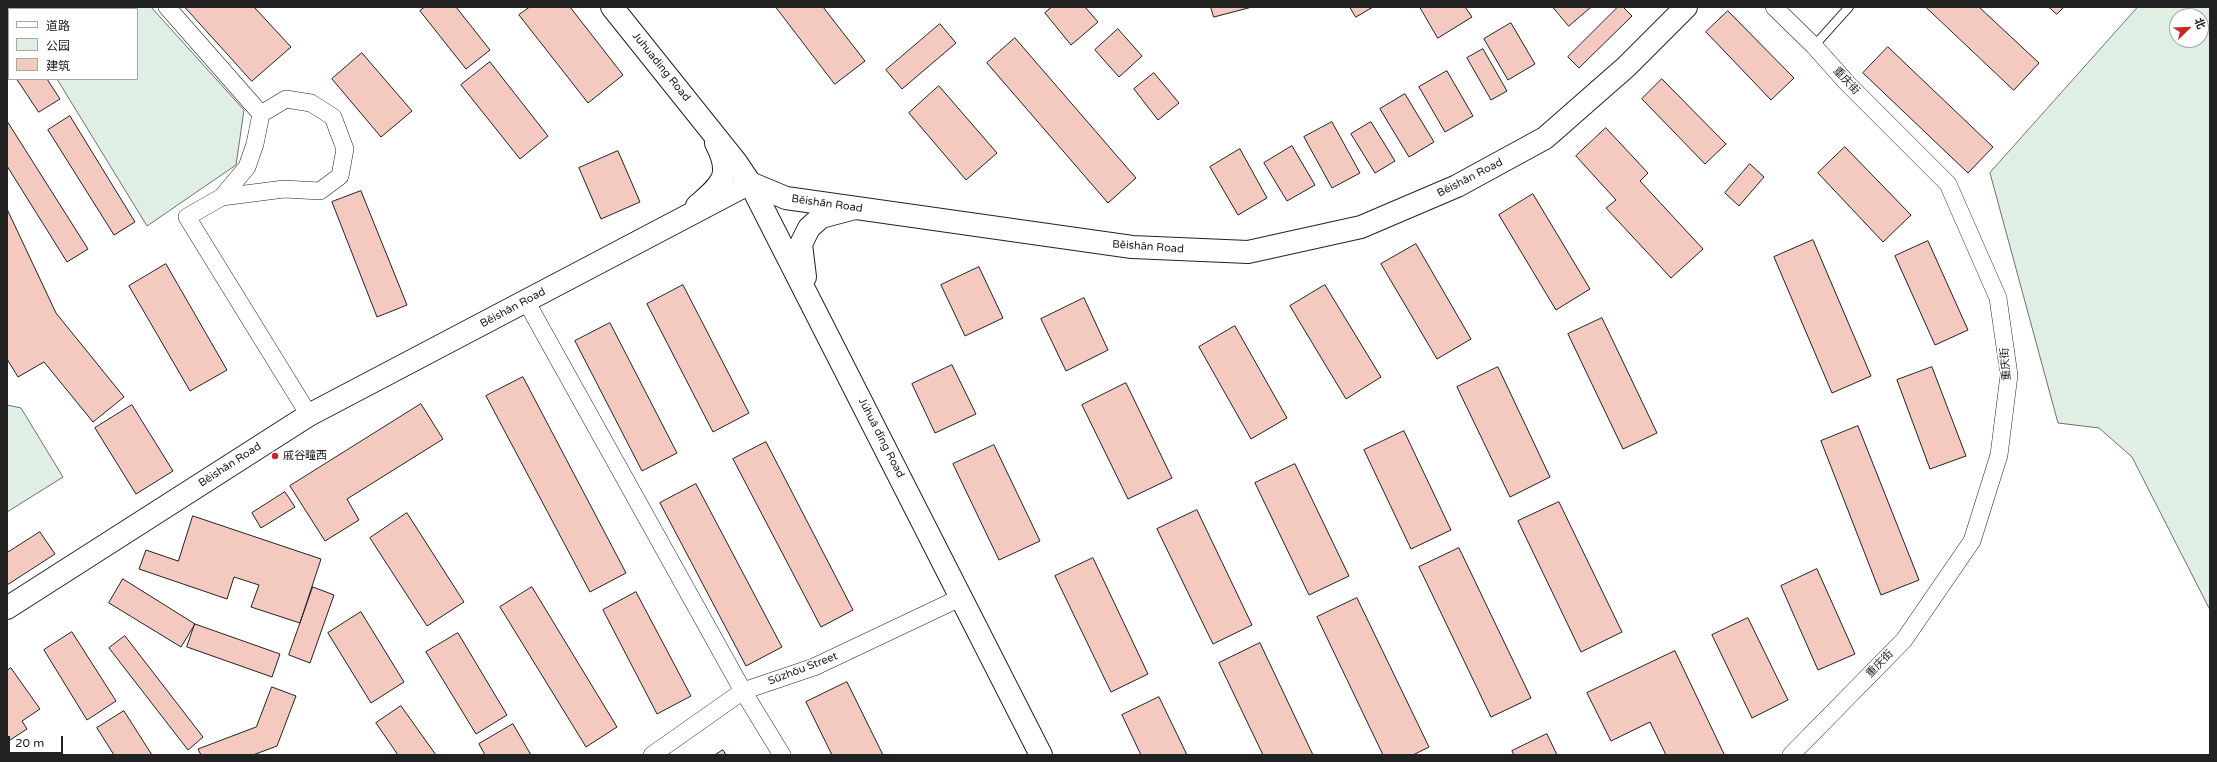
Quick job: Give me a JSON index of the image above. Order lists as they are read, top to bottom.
{
  "streets": {
    "main road": ["Juhuading Road", "Běishān Road", "Júhuā dǐng Road"],
    "street": ["重庆街", "Sūzhōu Street"]
  },
  "crossings": [
    ["Juhuading Road", "Júhuā dǐng Road"],
    ["Běishān Road", "Júhuā dǐng Road"],
    ["Júhuā dǐng Road", "Sūzhōu Street"]
  ],
  "places": ["戚谷疃西"],
  "legend": ["道路", "公园", "建筑"],
  "scale_bar": "20 m",
  "north": "top right"
}
